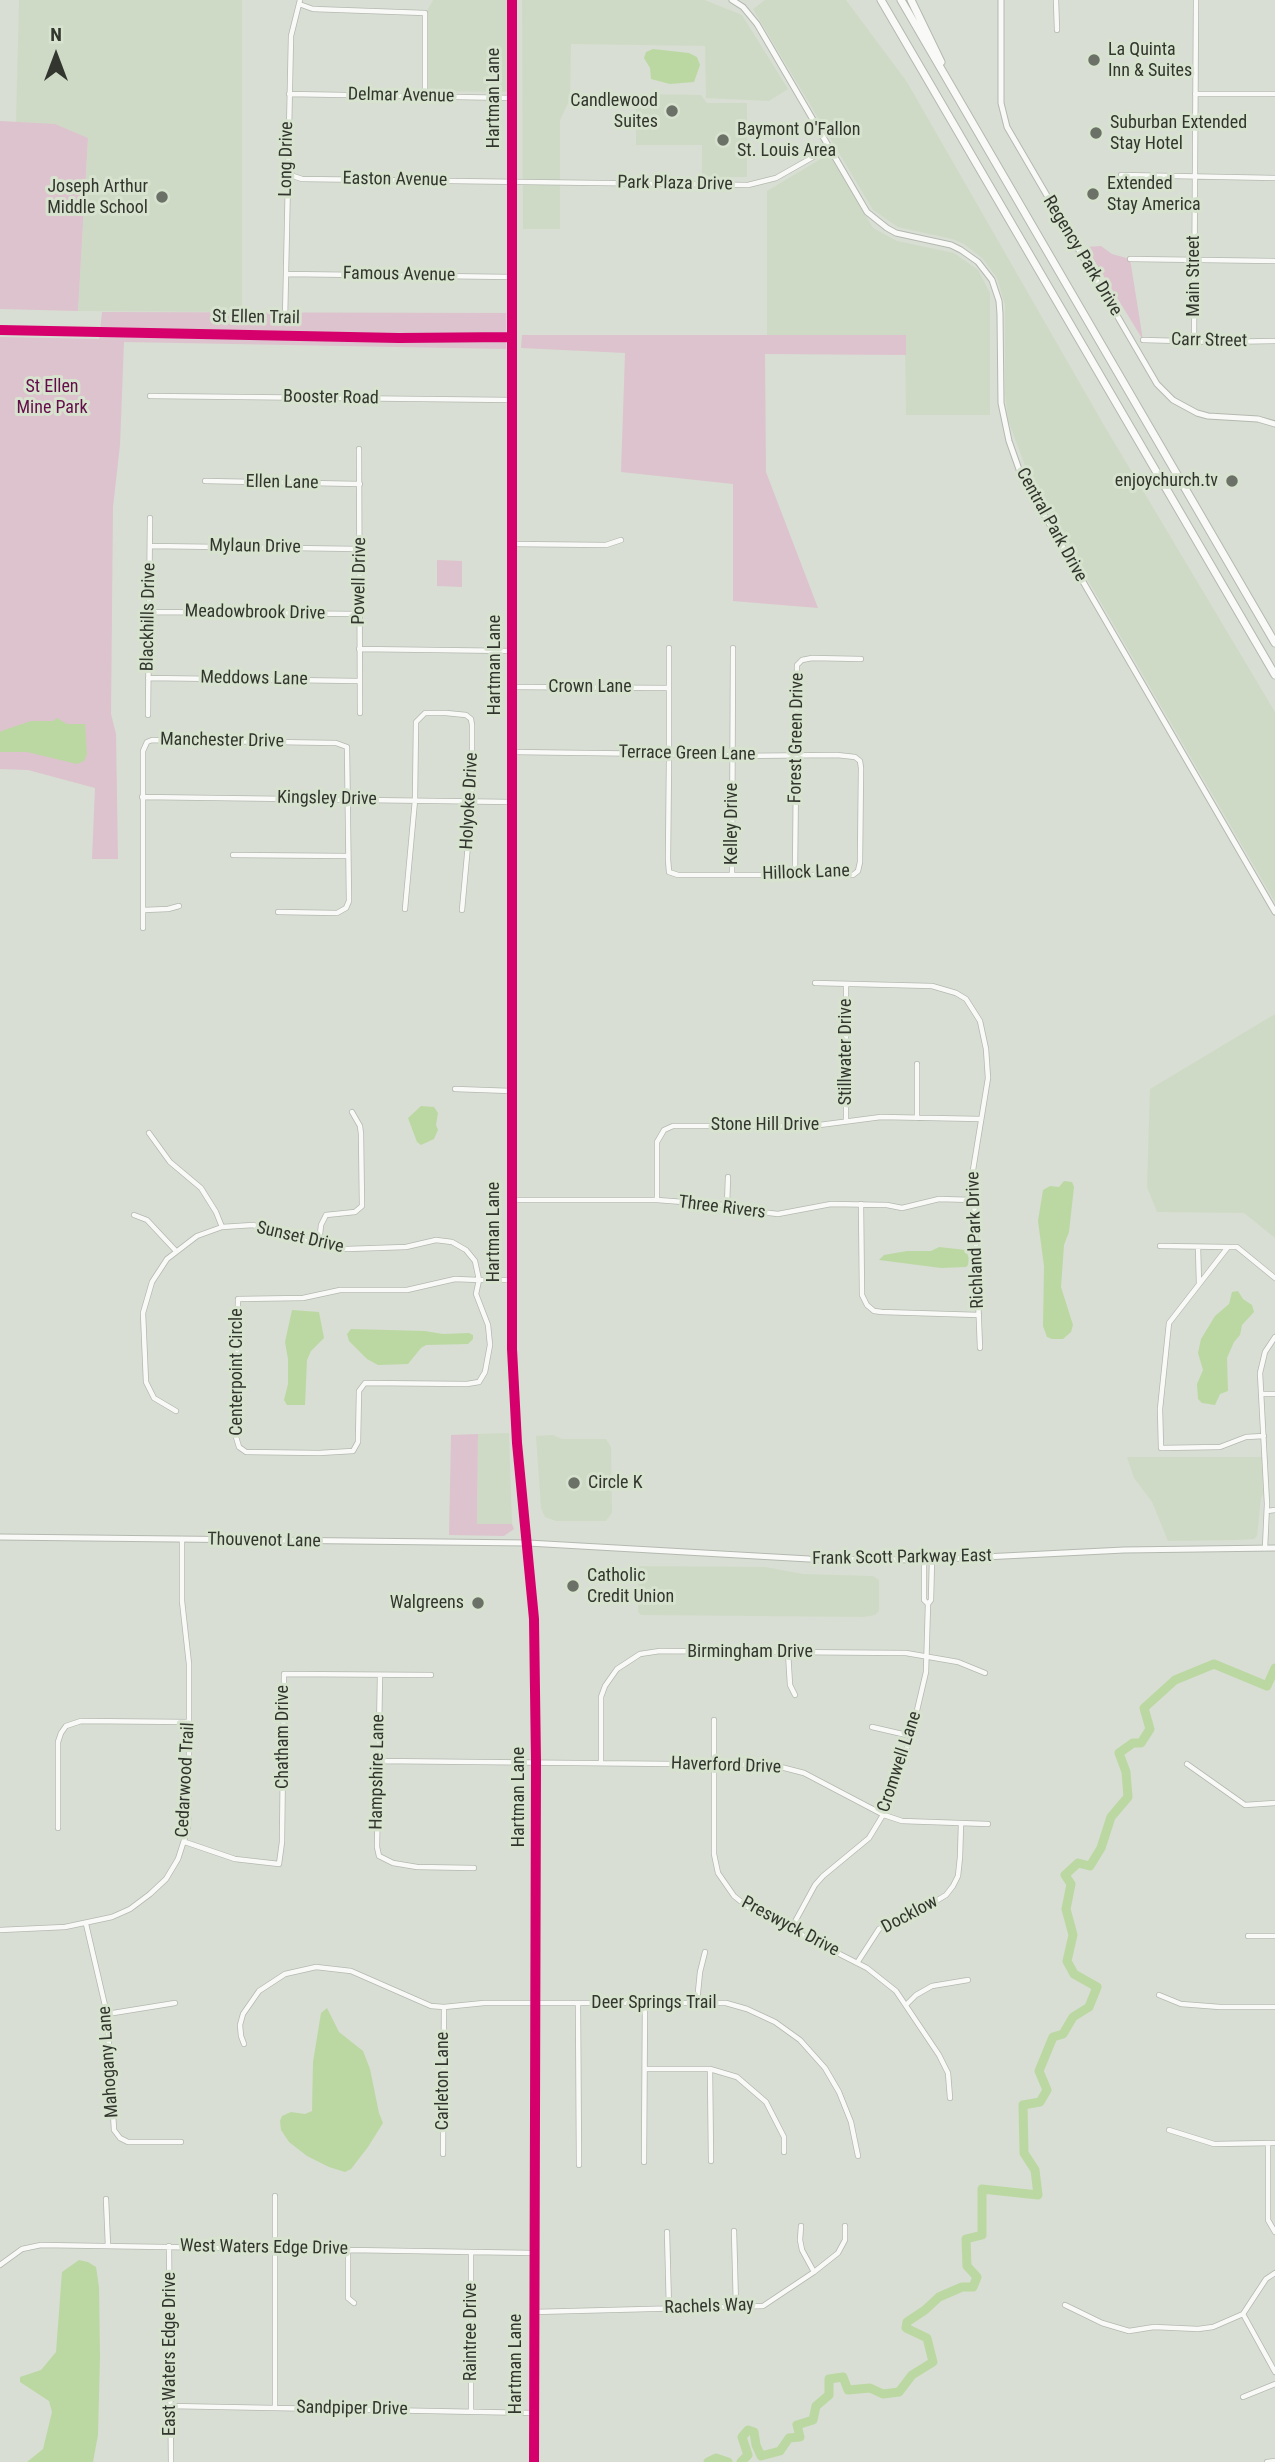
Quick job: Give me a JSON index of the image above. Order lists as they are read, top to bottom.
{
  "streets": {
    "street": [
      "Delmar Avenue",
      "Hartman Lane",
      "Long Drive",
      "Easton Avenue",
      "Park Plaza Drive",
      "Regency Park Drive",
      "Famous Avenue",
      "Main Street",
      "Carr Street",
      "Booster Road",
      "Ellen Lane",
      "Central Park Drive",
      "Mylaun Drive",
      "Powell Drive",
      "Meadowbrook Drive",
      "Blackhills Drive",
      "Meddows Lane",
      "Crown Lane",
      "Forest Green Drive",
      "Manchester Drive",
      "Terrace Green Lane",
      "Kingsley Drive",
      "Holyoke Drive",
      "Kelley Drive",
      "Hillock Lane",
      "Stillwater Drive",
      "Stone Hill Drive",
      "Three Rivers",
      "Sunset Drive",
      "Richland Park Drive",
      "Centerpoint Circle",
      "Thouvenot Lane",
      "Frank Scott Parkway East",
      "Birmingham Drive",
      "Chatham Drive",
      "Cromwell Lane",
      "Haverford Drive",
      "Hampshire Lane",
      "Cedarwood Trail",
      "Docklow",
      "Preswyck Drive",
      "Deer Springs Trail",
      "Mahogany Lane",
      "Carleton Lane",
      "West Waters Edge Drive",
      "Rachels Way",
      "Raintree Drive",
      "East Waters Edge Drive",
      "Sandpiper Drive"
    ],
    "cycle path": ["St Ellen Trail"]
  },
  "crossings": [
    ["Delmar Avenue", "Hartman Lane"],
    ["Delmar Avenue", "Long Drive"],
    ["Hartman Lane", "Easton Avenue"],
    ["Hartman Lane", "Park Plaza Drive"],
    ["Hartman Lane", "Famous Avenue"],
    ["Hartman Lane", "Booster Road"],
    ["Hartman Lane", "Crown Lane"],
    ["Hartman Lane", "Terrace Green Lane"],
    ["Hartman Lane", "Kingsley Drive"],
    ["Hartman Lane", "Three Rivers"],
    ["Hartman Lane", "Centerpoint Circle"],
    ["Hartman Lane", "Thouvenot Lane"],
    ["Hartman Lane", "Frank Scott Parkway East"],
    ["Hartman Lane", "Haverford Drive"],
    ["Hartman Lane", "Deer Springs Trail"],
    ["Hartman Lane", "West Waters Edge Drive"],
    ["Hartman Lane", "Rachels Way"],
    ["Hartman Lane", "Sandpiper Drive"],
    ["Long Drive", "Easton Avenue"],
    ["Long Drive", "Famous Avenue"],
    ["Easton Avenue", "Park Plaza Drive"],
    ["Park Plaza Drive", "Central Park Drive"],
    ["Main Street", "Carr Street"],
    ["Ellen Lane", "Powell Drive"],
    ["Mylaun Drive", "Powell Drive"],
    ["Mylaun Drive", "Blackhills Drive"],
    ["Powell Drive", "Meadowbrook Drive"],
    ["Powell Drive", "Meddows Lane"],
    ["Meadowbrook Drive", "Blackhills Drive"],
    ["Blackhills Drive", "Meddows Lane"],
    ["Forest Green Drive", "Terrace Green Lane"],
    ["Forest Green Drive", "Hillock Lane"],
    ["Manchester Drive", "Kingsley Drive"],
    ["Terrace Green Lane", "Kelley Drive"],
    ["Terrace Green Lane", "Hillock Lane"],
    ["Kingsley Drive", "Holyoke Drive"],
    ["Kelley Drive", "Hillock Lane"],
    ["Stillwater Drive", "Stone Hill Drive"],
    ["Stillwater Drive", "Richland Park Drive"],
    ["Stone Hill Drive", "Three Rivers"],
    ["Stone Hill Drive", "Richland Park Drive"],
    ["Three Rivers", "Richland Park Drive"],
    ["Sunset Drive", "Centerpoint Circle"],
    ["Thouvenot Lane", "Frank Scott Parkway East"],
    ["Thouvenot Lane", "Cedarwood Trail"],
    ["Frank Scott Parkway East", "Cromwell Lane"],
    ["Birmingham Drive", "Cromwell Lane"],
    ["Birmingham Drive", "Haverford Drive"],
    ["Chatham Drive", "Hampshire Lane"],
    ["Chatham Drive", "Cedarwood Trail"],
    ["Cromwell Lane", "Haverford Drive"],
    ["Cromwell Lane", "Preswyck Drive"],
    ["Haverford Drive", "Hampshire Lane"],
    ["Haverford Drive", "Docklow"],
    ["Haverford Drive", "Preswyck Drive"],
    ["Cedarwood Trail", "Mahogany Lane"],
    ["Docklow", "Preswyck Drive"],
    ["Deer Springs Trail", "Carleton Lane"],
    ["West Waters Edge Drive", "Raintree Drive"],
    ["West Waters Edge Drive", "East Waters Edge Drive"],
    ["Raintree Drive", "Sandpiper Drive"],
    ["East Waters Edge Drive", "Sandpiper Drive"]
  ],
  "parks": ["St Ellen Mine Park"],
  "places": [
    "La Quinta Inn & Suites",
    "Candlewood Suites",
    "Suburban Extended Stay Hotel",
    "Baymont O'Fallon St. Louis Area",
    "Extended Stay America",
    "Joseph Arthur Middle School",
    "enjoychurch.tv",
    "Circle K",
    "Catholic Credit Union",
    "Walgreens"
  ],
  "north": "top"
}
